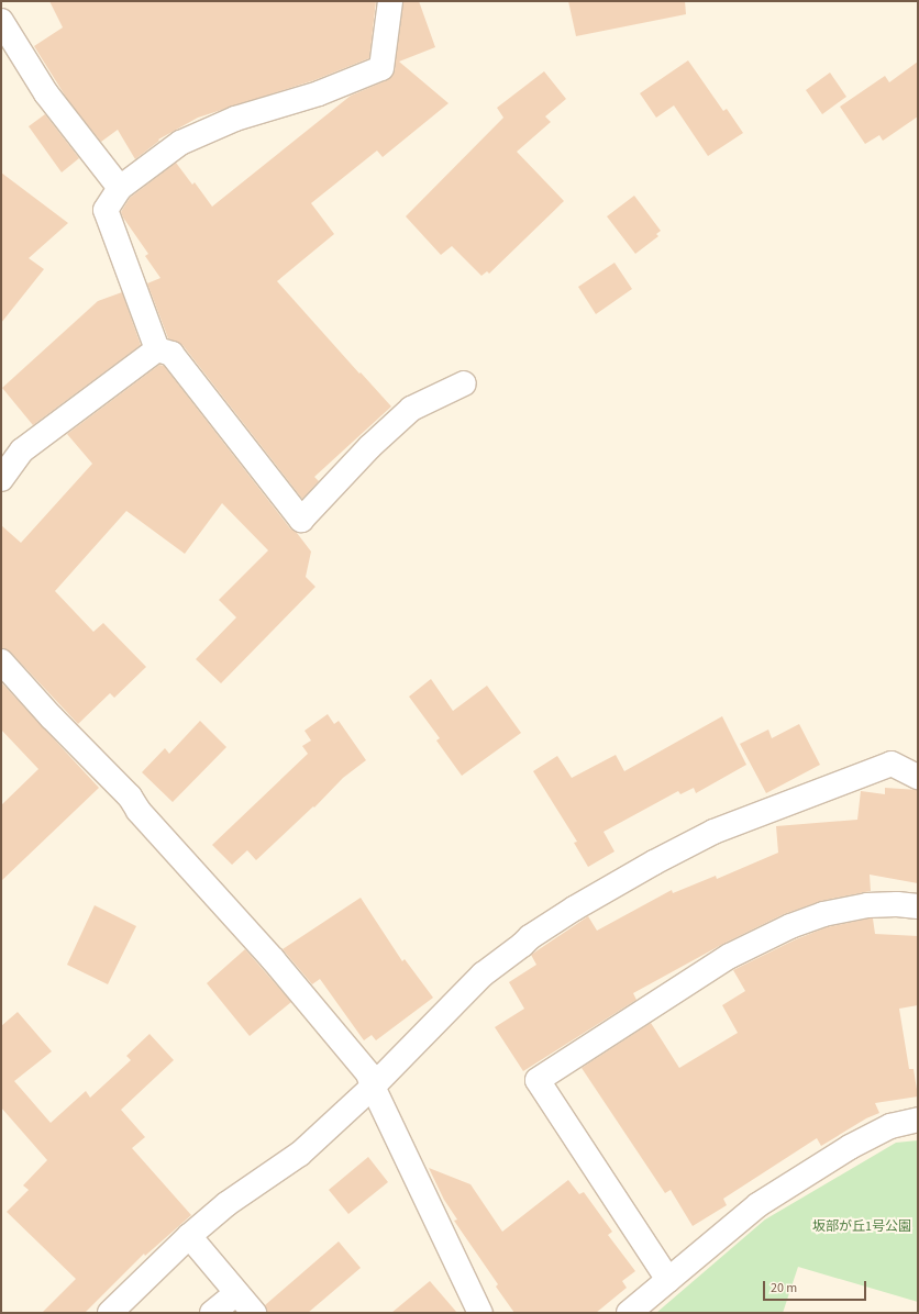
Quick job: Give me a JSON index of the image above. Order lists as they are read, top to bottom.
{
  "parks": ["坂部が丘1号公園"],
  "scale_bar": "20 m"
}
